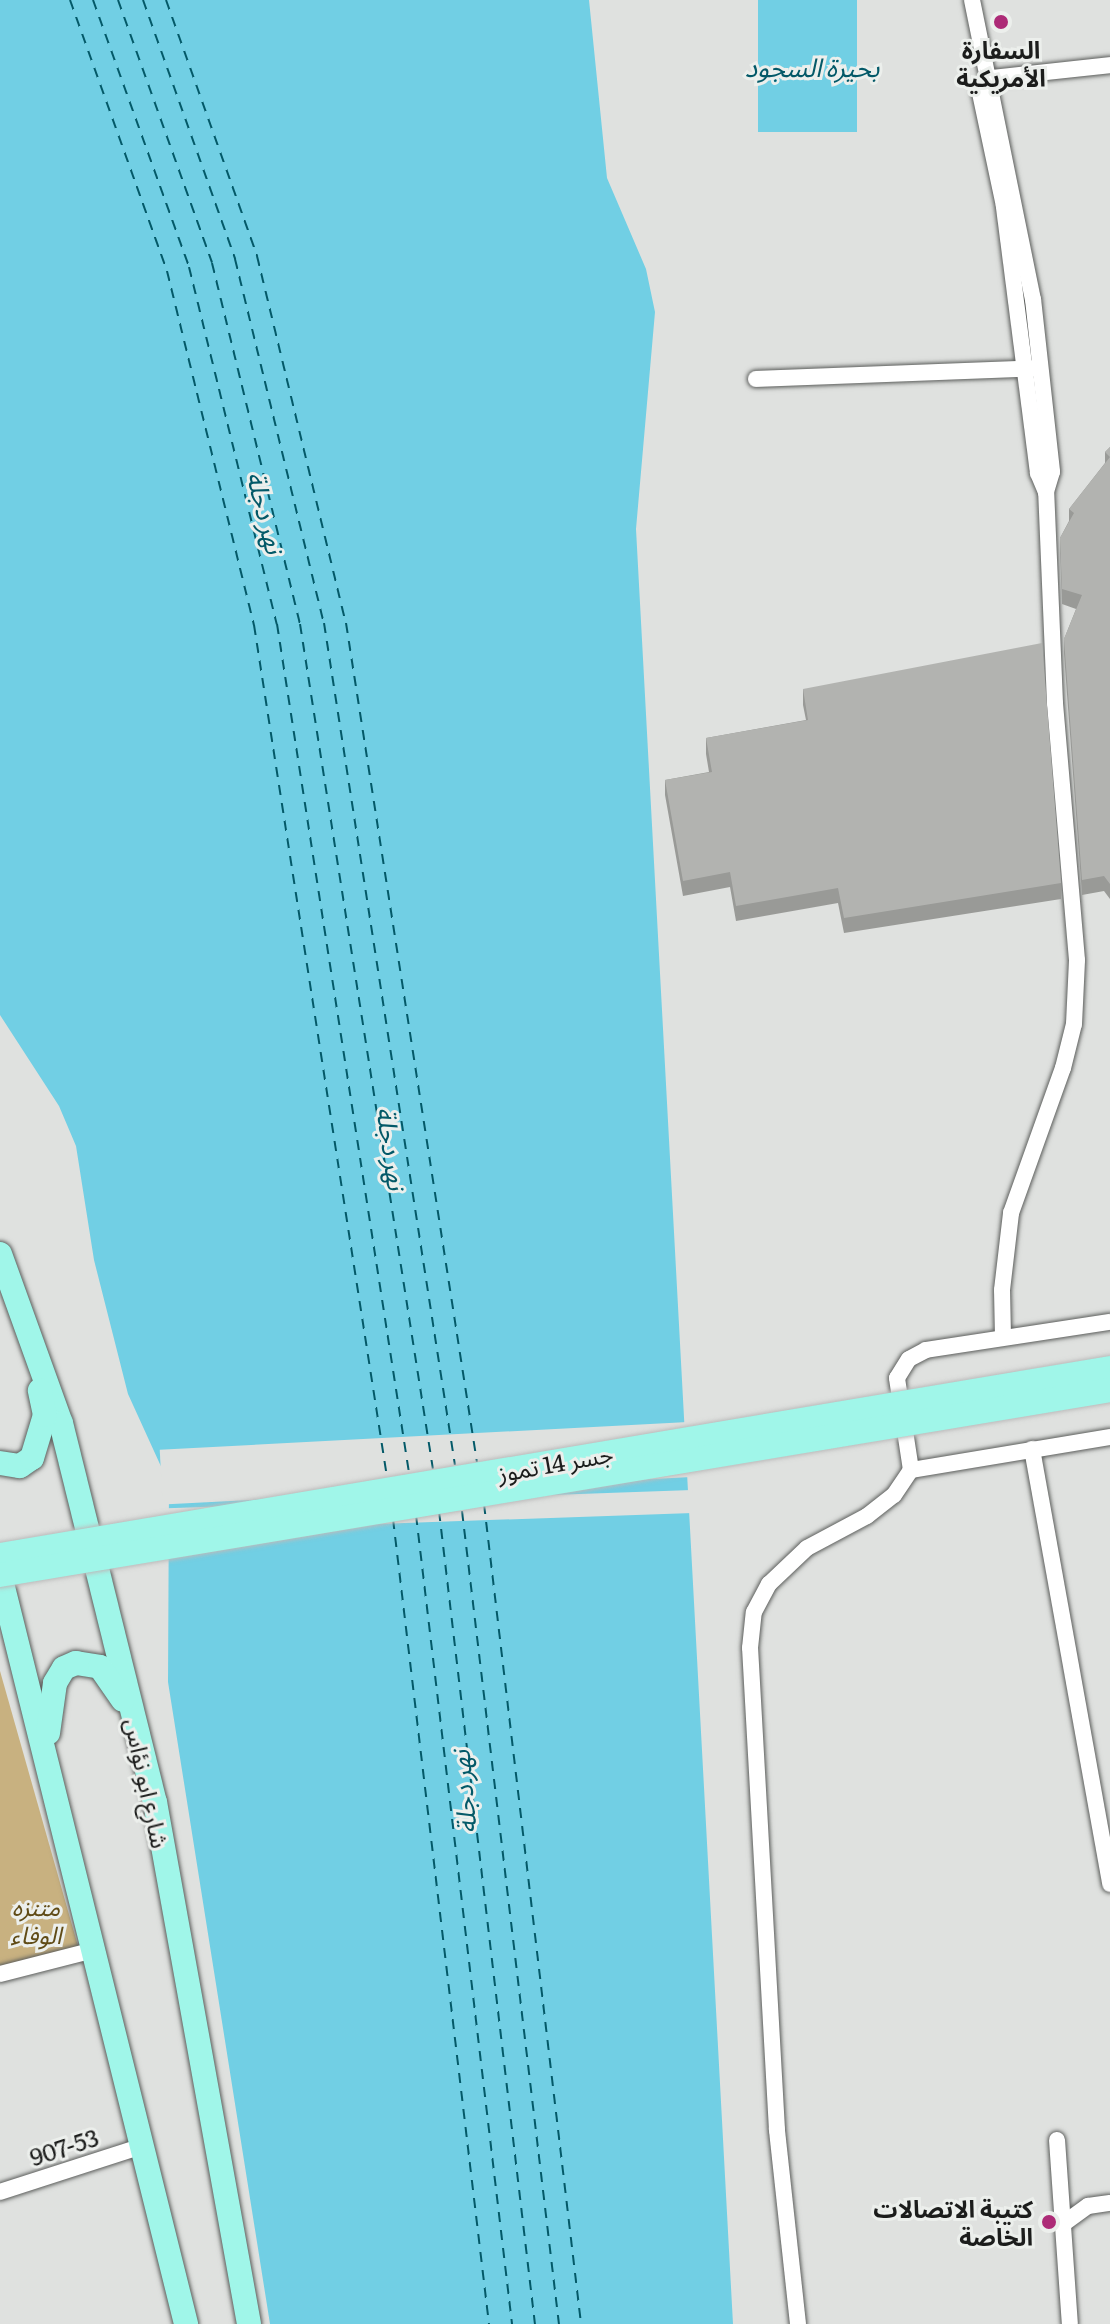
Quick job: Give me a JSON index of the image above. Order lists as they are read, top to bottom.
{
  "streets": {
    "main road": ["جسر 14 تموز", "شارع ابو نؤاس"],
    "street": ["907-53"]
  },
  "water": ["بحيرة السجود", "نهر دجلة"],
  "parks": ["متنزه الوفاء"],
  "places": ["السفارة الأمريكية", "كتيبة الاتصالات الخاصة"]
}
